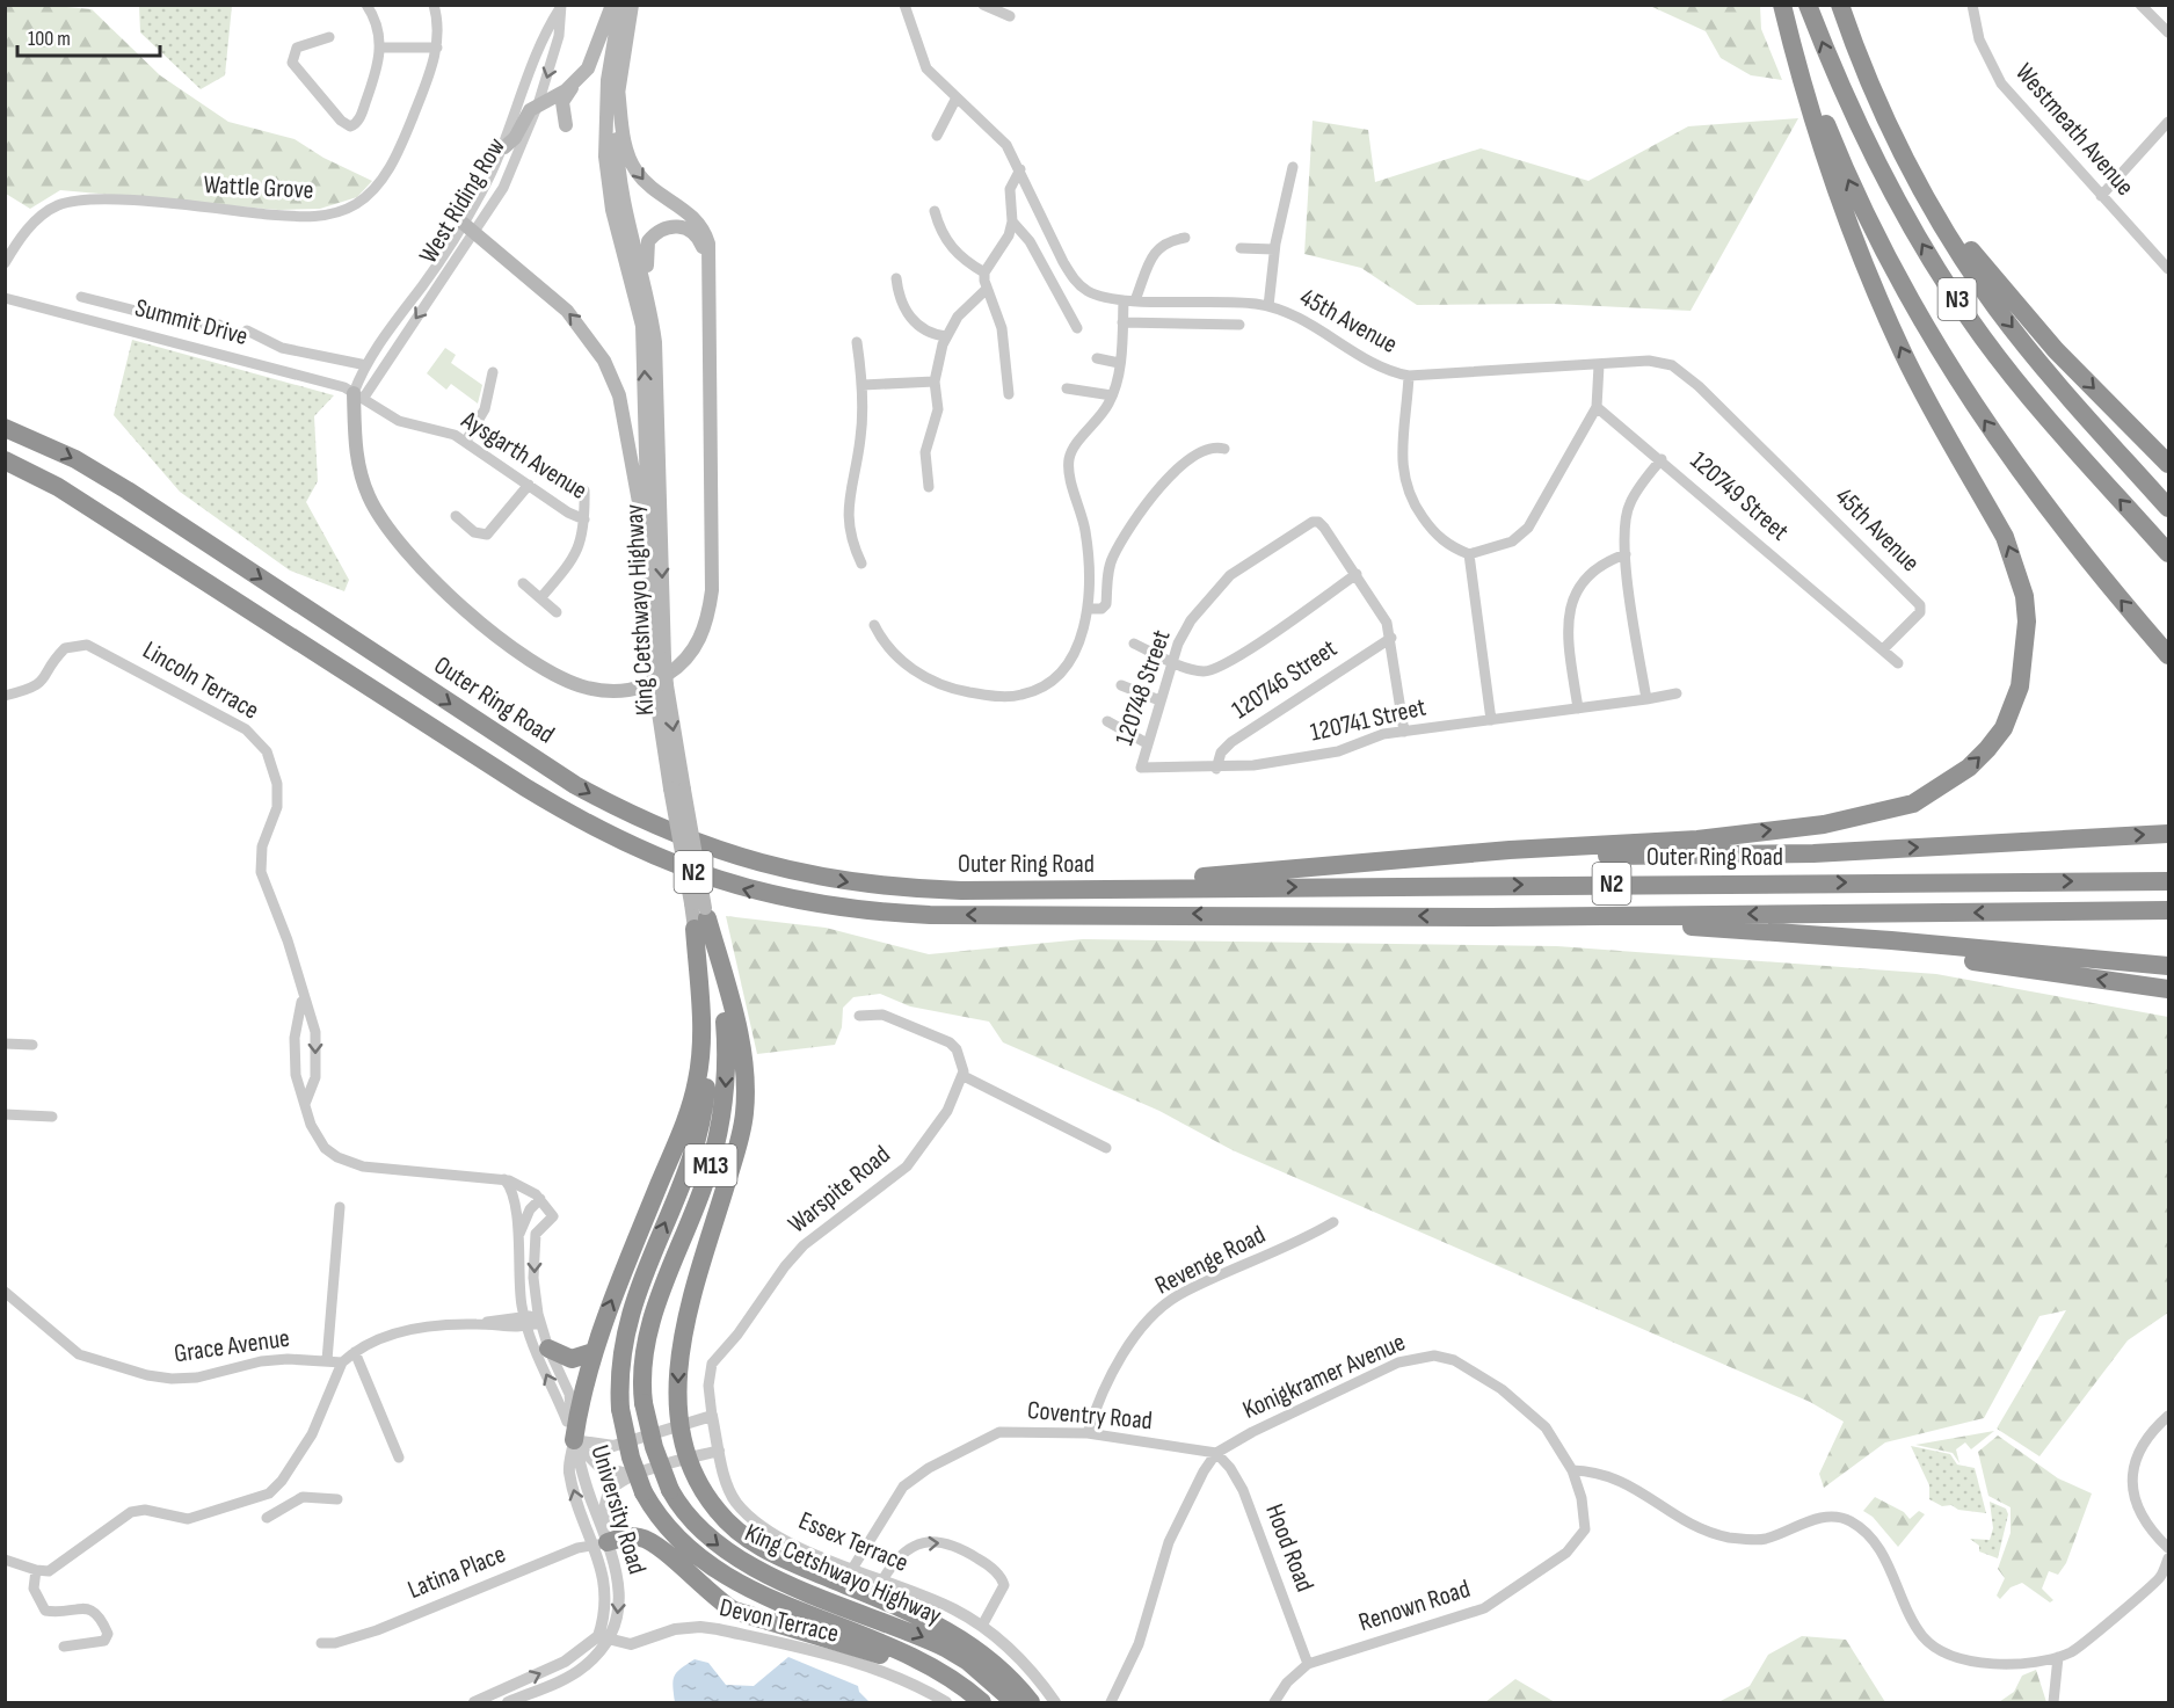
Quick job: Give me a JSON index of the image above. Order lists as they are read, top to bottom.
{
  "streets": {
    "highway": [
      "N3",
      "King Cetshwayo Highway",
      "Outer Ring Road",
      "N2",
      "M13"
    ],
    "street": [
      "Westmeath Avenue",
      "Wattle Grove",
      "West Riding Row",
      "45th Avenue",
      "Summit Drive",
      "Aysgarth Avenue",
      "120749 Street",
      "120746 Street",
      "Lincoln Terrace",
      "120748 Street",
      "120741 Street",
      "Warspite Road",
      "Revenge Road",
      "Grace Avenue",
      "Konigkramer Avenue",
      "Coventry Road",
      "University Road",
      "Essex Terrace",
      "Hood Road",
      "Latina Place",
      "Renown Road",
      "Devon Terrace"
    ]
  },
  "crossings": [
    ["West Riding Row", "Summit Drive"],
    ["West Riding Row", "Aysgarth Avenue"],
    ["45th Avenue", "120749 Street"],
    ["Summit Drive", "Aysgarth Avenue"],
    ["120746 Street", "120741 Street"],
    ["Lincoln Terrace", "University Road"],
    ["120748 Street", "120741 Street"],
    ["Warspite Road", "Essex Terrace"],
    ["Revenge Road", "Coventry Road"],
    ["Konigkramer Avenue", "Coventry Road"],
    ["Konigkramer Avenue", "Hood Road"],
    ["Konigkramer Avenue", "Renown Road"],
    ["Coventry Road", "Essex Terrace"],
    ["Coventry Road", "Hood Road"],
    ["University Road", "Latina Place"],
    ["University Road", "Devon Terrace"],
    ["Hood Road", "Renown Road"]
  ],
  "scale_bar": "100 m"
}
